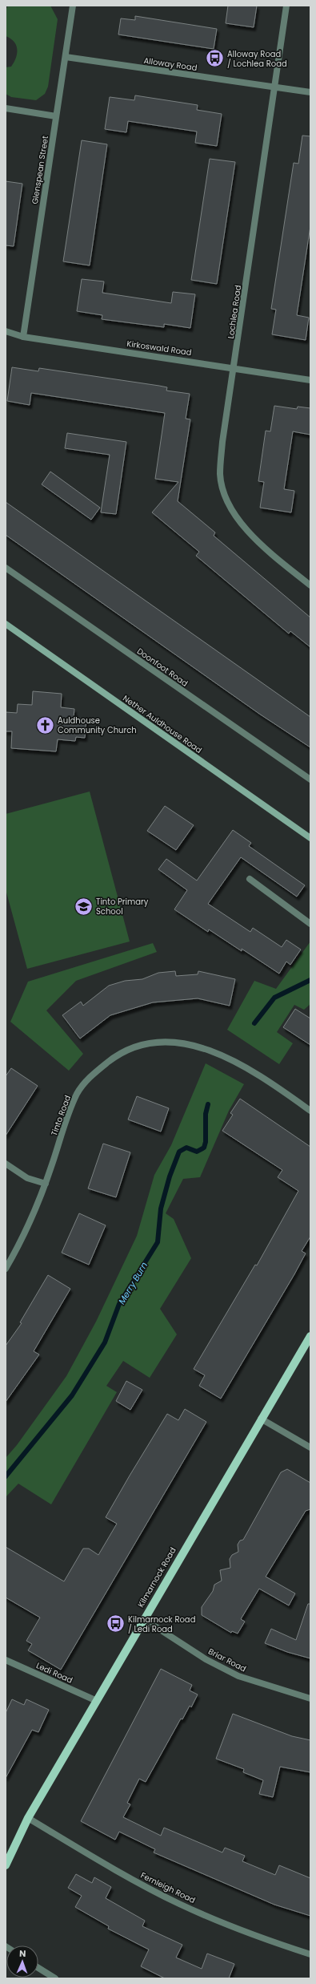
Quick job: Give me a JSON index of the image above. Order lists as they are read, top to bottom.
{
  "streets": {
    "main road": ["Nether Auldhouse Road", "Kilmarnock Road"],
    "street": [
      "Alloway Road",
      "Glenspean Street",
      "Lochlea Road",
      "Kirkoswald Road",
      "Doonfoot Road",
      "Tinto Road",
      "Briar Road",
      "Ledi Road",
      "Fernleigh Road"
    ]
  },
  "crossings": [
    ["Alloway Road", "Glenspean Street"],
    ["Alloway Road", "Lochlea Road"],
    ["Glenspean Street", "Kirkoswald Road"],
    ["Lochlea Road", "Kirkoswald Road"],
    ["Kilmarnock Road", "Briar Road"],
    ["Kilmarnock Road", "Ledi Road"],
    ["Kilmarnock Road", "Fernleigh Road"]
  ],
  "water": ["Merry Burn"],
  "places": {
    "bus stop": ["Alloway Road / Lochlea Road", "Kilmarnock Road / Ledi Road"],
    "church": ["Auldhouse Community Church"],
    "school or university": ["Tinto Primary School"]
  },
  "north": "top"
}
